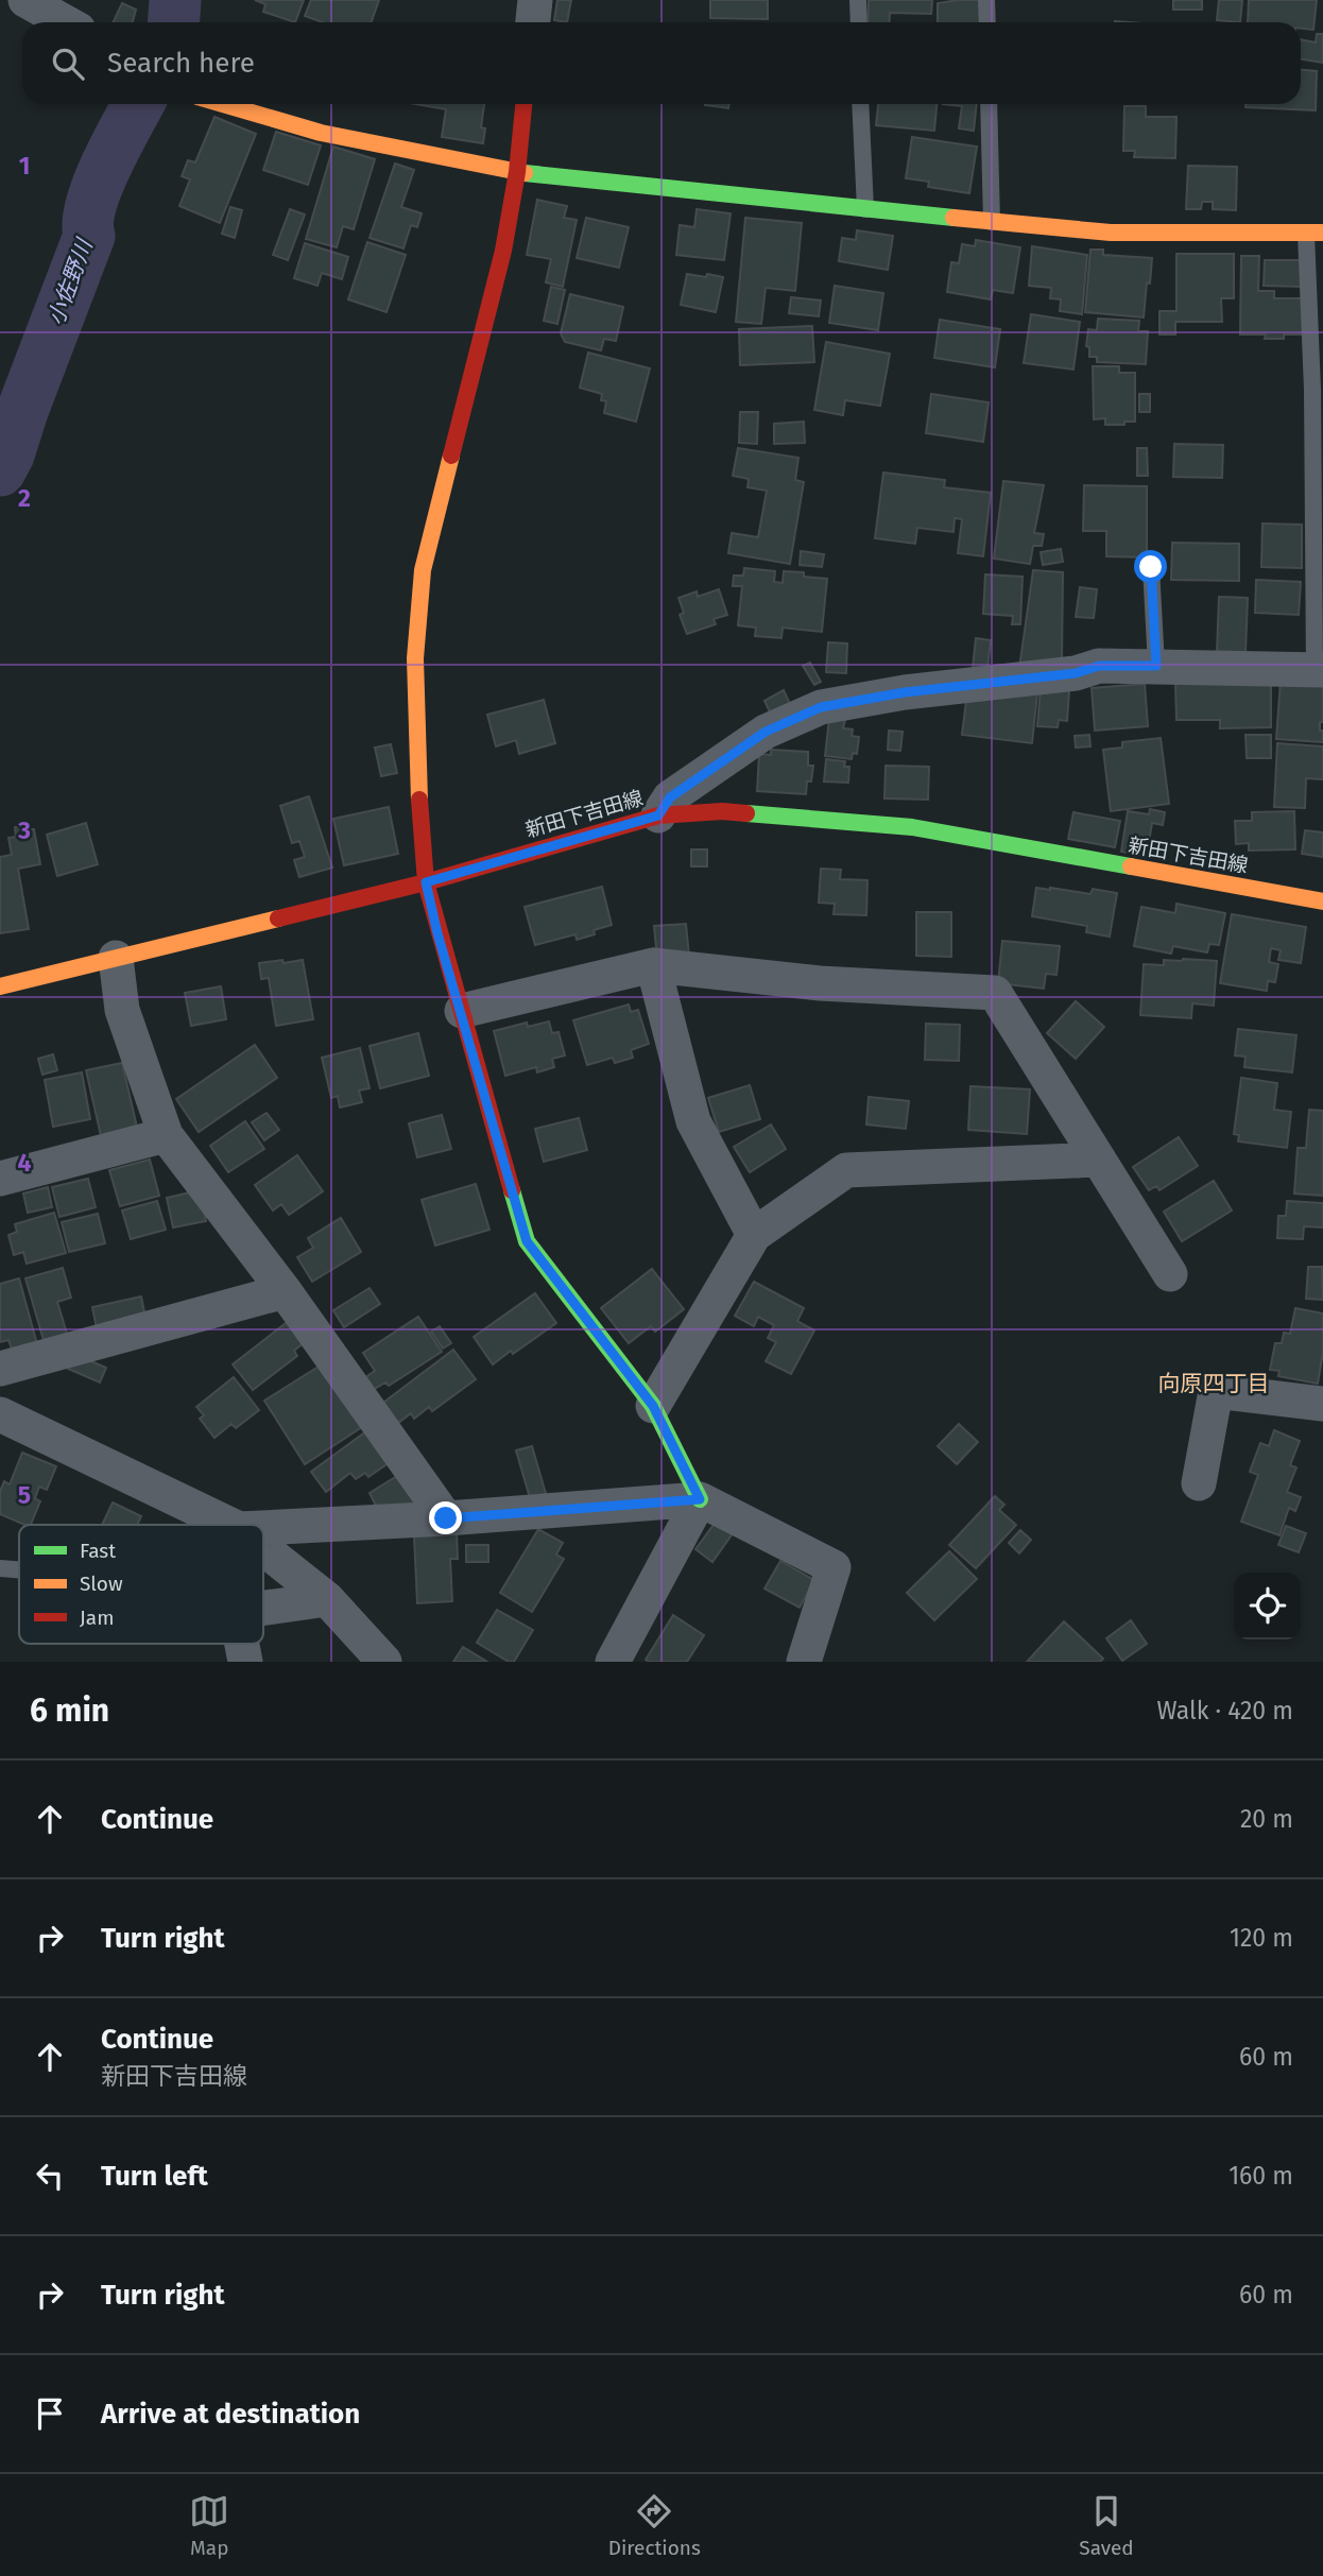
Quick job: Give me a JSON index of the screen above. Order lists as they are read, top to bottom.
{
  "streets": {
    "street": ["新田下吉田線"]
  },
  "districts": ["向原四丁目"],
  "water": ["小佐野川"],
  "legend": ["Fast", "Slow", "Jam"],
  "page": {
    "search": "Search here",
    "heading": ["6 min", "Walk · 420 m"],
    "list": [
      ["Continue", "20 m"],
      ["Turn right", "120 m"],
      ["Continue", "新田下吉田線", "60 m"],
      ["Turn left", "160 m"],
      ["Turn right", "60 m"],
      "Arrive at destination"
    ],
    "nav": ["Map", "Directions", "Saved"]
  },
  "grid": {
    "rows": [
      "1",
      "2",
      "3",
      "4",
      "5"
    ]
  }
}
